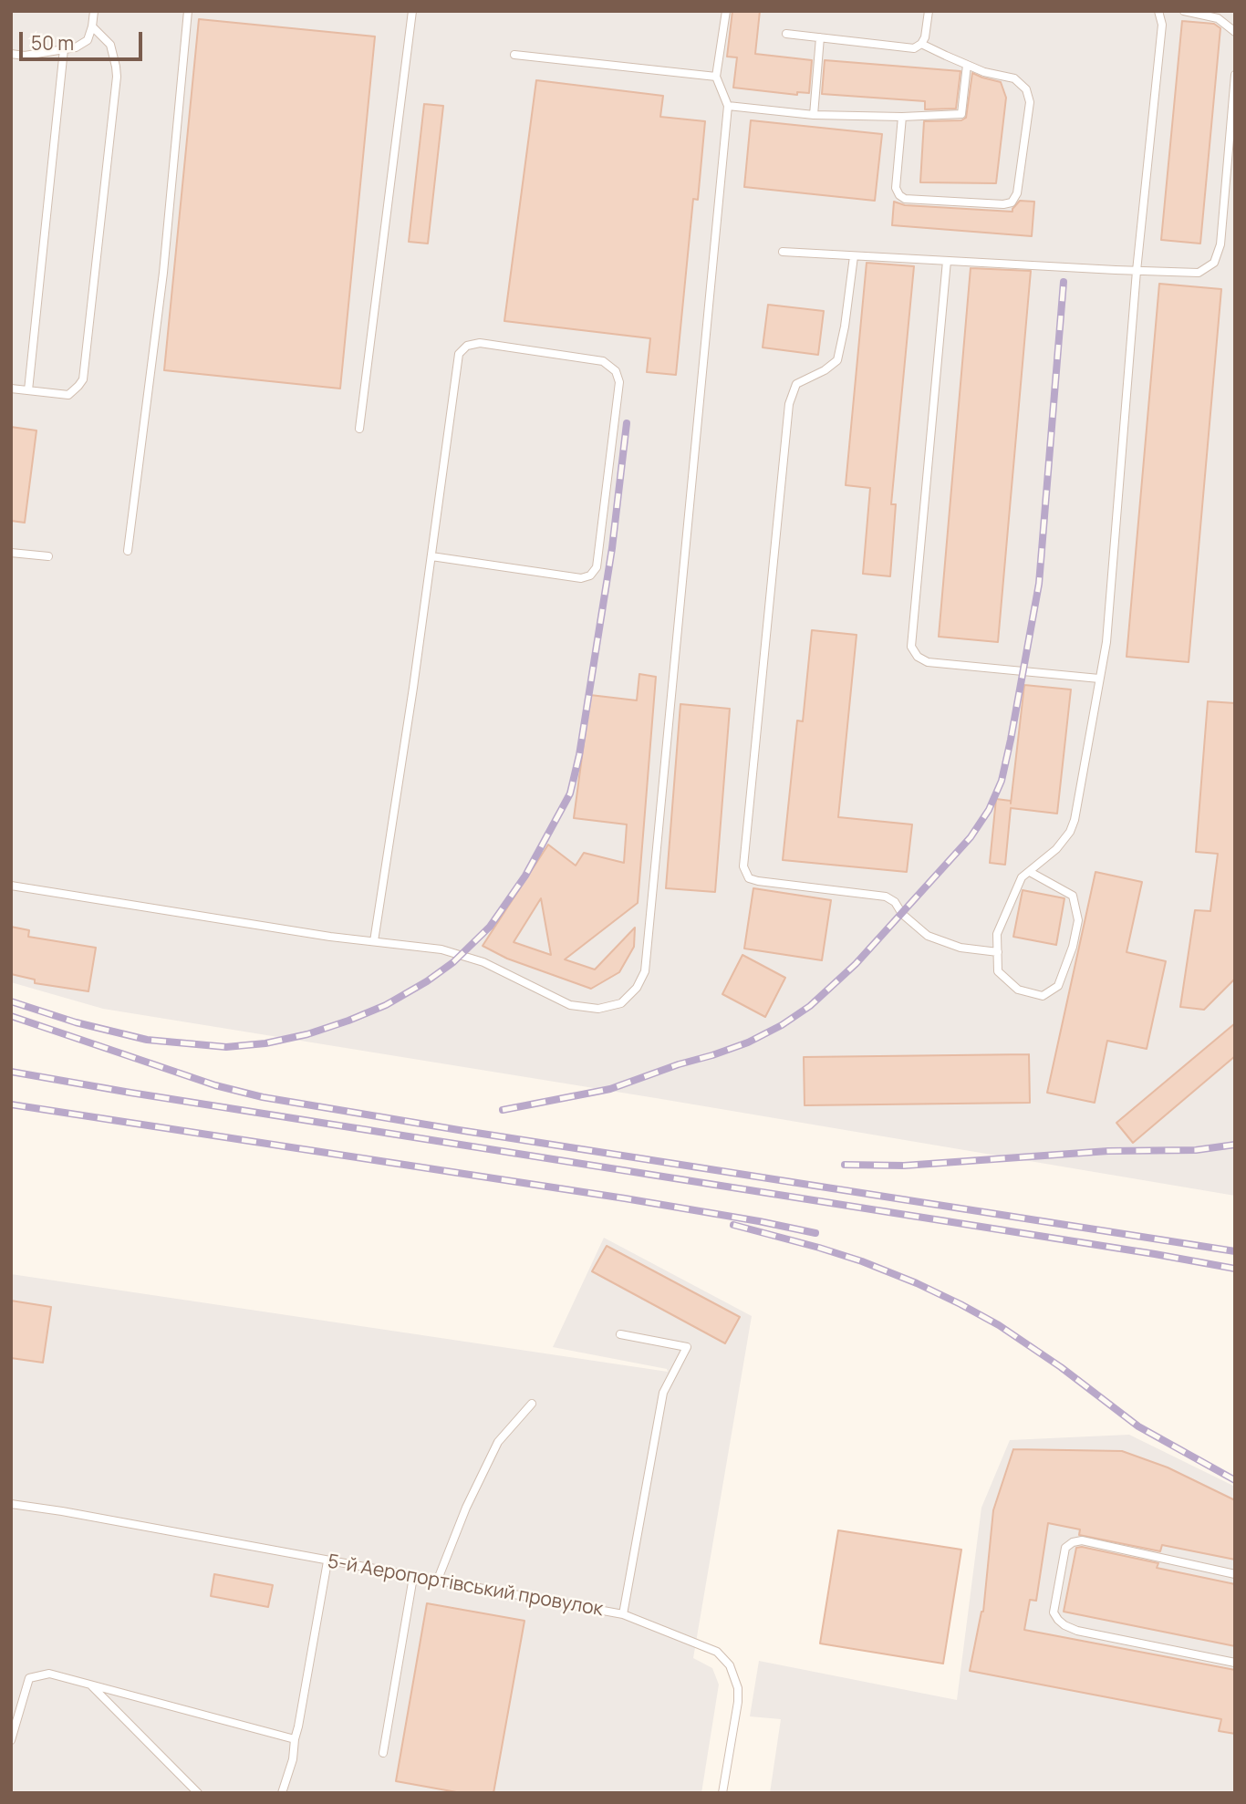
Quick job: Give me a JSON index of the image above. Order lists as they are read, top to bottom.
{
  "streets": {
    "lane": ["5-й Аеропортівський провулок"]
  },
  "scale_bar": "50 m"
}
